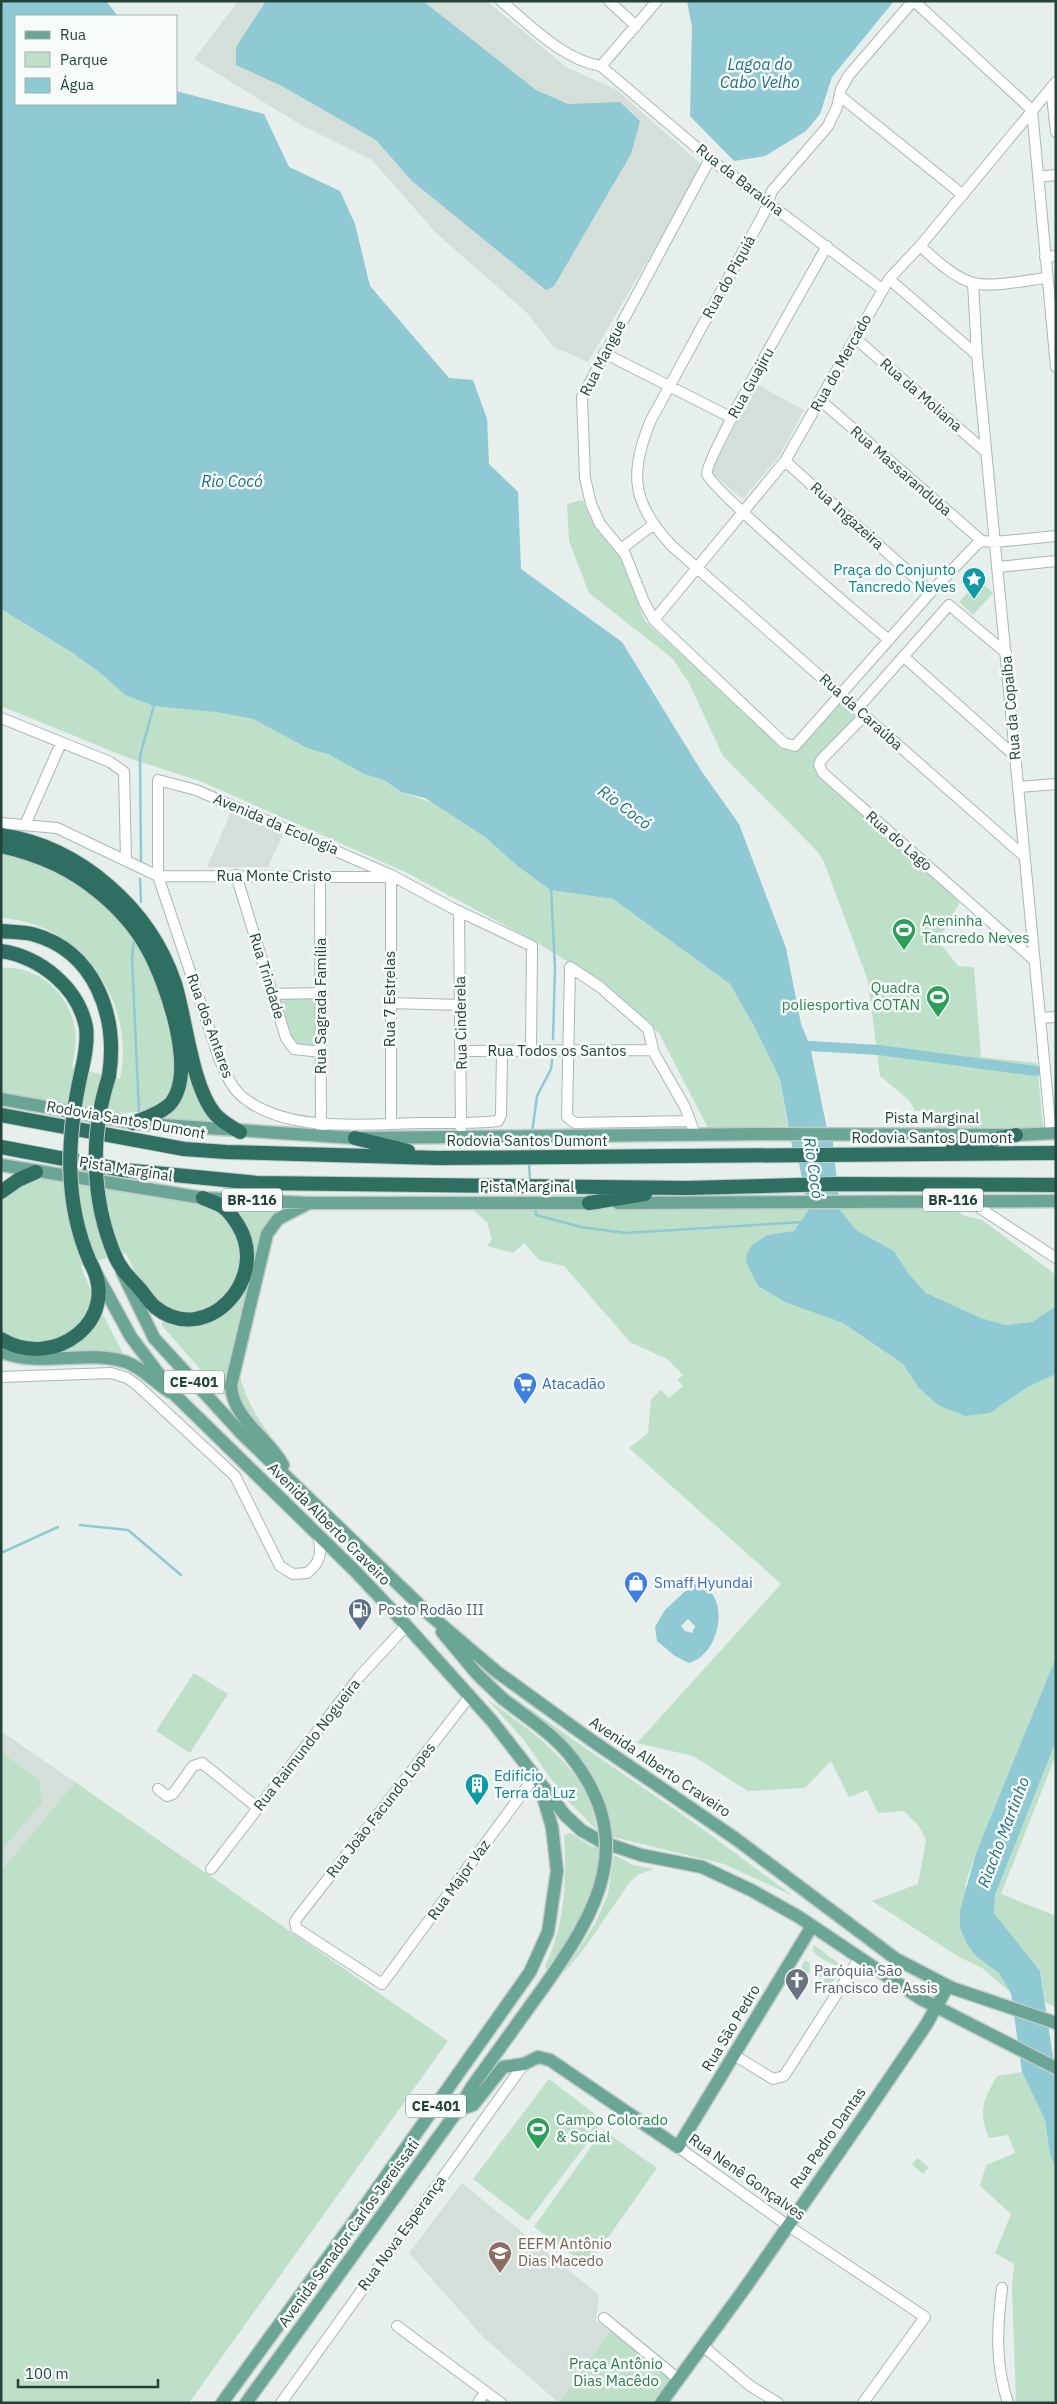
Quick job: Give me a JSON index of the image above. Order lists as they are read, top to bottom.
{
  "streets": {
    "highway": [
      "Rodovia Santos Dumont",
      "BR-116",
      "CE-401",
      "Avenida Alberto Craveiro"
    ],
    "main road": [
      "Pista Marginal",
      "Rua São Pedro",
      "Rua Pedro Dantas",
      "Rua Nenê Gonçalves",
      "Avenida Senador Carlos Jereissati"
    ],
    "street": [
      "Rua da Baraúna",
      "Rua do Piquiá",
      "Rua Mangue",
      "Rua do Mercado",
      "Rua Guajiru",
      "Rua da Moliana",
      "Rua Massaranduba",
      "Rua Ingazeira",
      "Rua da Copaíba",
      "Rua da Caraúba",
      "Avenida da Ecologia",
      "Rua do Lago",
      "Rua Monte Cristo",
      "Rua Trindade",
      "Rua 7 Estrelas",
      "Rua Sagrada Família",
      "Rua Cinderela",
      "Rua dos Antares",
      "Rua Todos os Santos",
      "Rua Raimundo Nogueira",
      "Rua João Facundo Lopes",
      "Rua Major Vaz",
      "Rua Nova Esperança"
    ]
  },
  "crossings": [
    ["Rua da Baraúna", "Rua do Piquiá"],
    ["Rua da Baraúna", "Rua Mangue"],
    ["Rua da Baraúna", "Rua do Mercado"],
    ["Rua da Baraúna", "Rua Guajiru"],
    ["Rua do Piquiá", "Rua do Mercado"],
    ["Rua do Piquiá", "Rua da Caraúba"],
    ["Rua Mangue", "Rua do Mercado"],
    ["Rua do Mercado", "Rua Guajiru"],
    ["Rua do Mercado", "Rua da Moliana"],
    ["Rua do Mercado", "Rua Massaranduba"],
    ["Rua do Mercado", "Rua Ingazeira"],
    ["Rua do Mercado", "Rua da Caraúba"],
    ["Rua da Moliana", "Rua da Copaíba"],
    ["Rua da Copaíba", "Rua da Caraúba"],
    ["Rua da Copaíba", "Rua do Lago"],
    ["Rua da Copaíba", "Pista Marginal"],
    ["Rua da Caraúba", "Rua do Lago"],
    ["Avenida da Ecologia", "Rua Monte Cristo"],
    ["Avenida da Ecologia", "Rua 7 Estrelas"],
    ["Avenida da Ecologia", "Rua dos Antares"],
    ["Rua Monte Cristo", "Rua Trindade"],
    ["Rua Monte Cristo", "Rua 7 Estrelas"],
    ["Rua Monte Cristo", "Rua Sagrada Família"],
    ["Rua Monte Cristo", "Rua Cinderela"],
    ["Rua Monte Cristo", "Rua dos Antares"],
    ["Rua Monte Cristo", "Rua Todos os Santos"],
    ["Rua Trindade", "Rua Sagrada Família"],
    ["Rua 7 Estrelas", "Rua dos Antares"],
    ["Rua Sagrada Família", "Rua dos Antares"],
    ["Rua Sagrada Família", "Pista Marginal"],
    ["Rua Cinderela", "Rua dos Antares"],
    ["Rua Cinderela", "Rua Todos os Santos"],
    ["Rua Cinderela", "Pista Marginal"],
    ["Rua dos Antares", "Rua Todos os Santos"],
    ["Avenida Alberto Craveiro", "Rua Raimundo Nogueira"],
    ["Avenida Alberto Craveiro", "Rua João Facundo Lopes"],
    ["Avenida Alberto Craveiro", "Rua Major Vaz"],
    ["Avenida Alberto Craveiro", "Rua São Pedro"],
    ["Avenida Alberto Craveiro", "Rua Pedro Dantas"],
    ["Avenida Alberto Craveiro", "Avenida Senador Carlos Jereissati"],
    ["Rua João Facundo Lopes", "Rua Major Vaz"],
    ["Rua Major Vaz", "Avenida Senador Carlos Jereissati"],
    ["Rua São Pedro", "Rua Nenê Gonçalves"],
    ["Rua Pedro Dantas", "Rua Nenê Gonçalves"],
    ["Rua Nenê Gonçalves", "Avenida Senador Carlos Jereissati"],
    ["Rua Nenê Gonçalves", "Rua Nova Esperança"]
  ],
  "water": ["Lagoa do Cabo Velho", "Rio Cocó", "Riacho Martinho"],
  "parks": ["Praça Antônio Dias Macêdo"],
  "places": {
    "place": ["Praça do Conjunto Tancredo Neves"],
    "sports": ["Areninha Tancredo Neves", "Quadra poliesportiva COTAN", "Campo Colorado & Social"],
    "supermarket": ["Atacadão"],
    "shop": ["Smaff Hyundai"],
    "fuel station": ["Posto Rodão III"],
    "building": ["Edifício Terra da Luz"],
    "church": ["Paróquia São Francisco de Assis"],
    "school or university": ["EEFM Antônio Dias Macedo"]
  },
  "legend": ["Rua", "Parque", "Água"],
  "scale_bar": "100 m"
}
